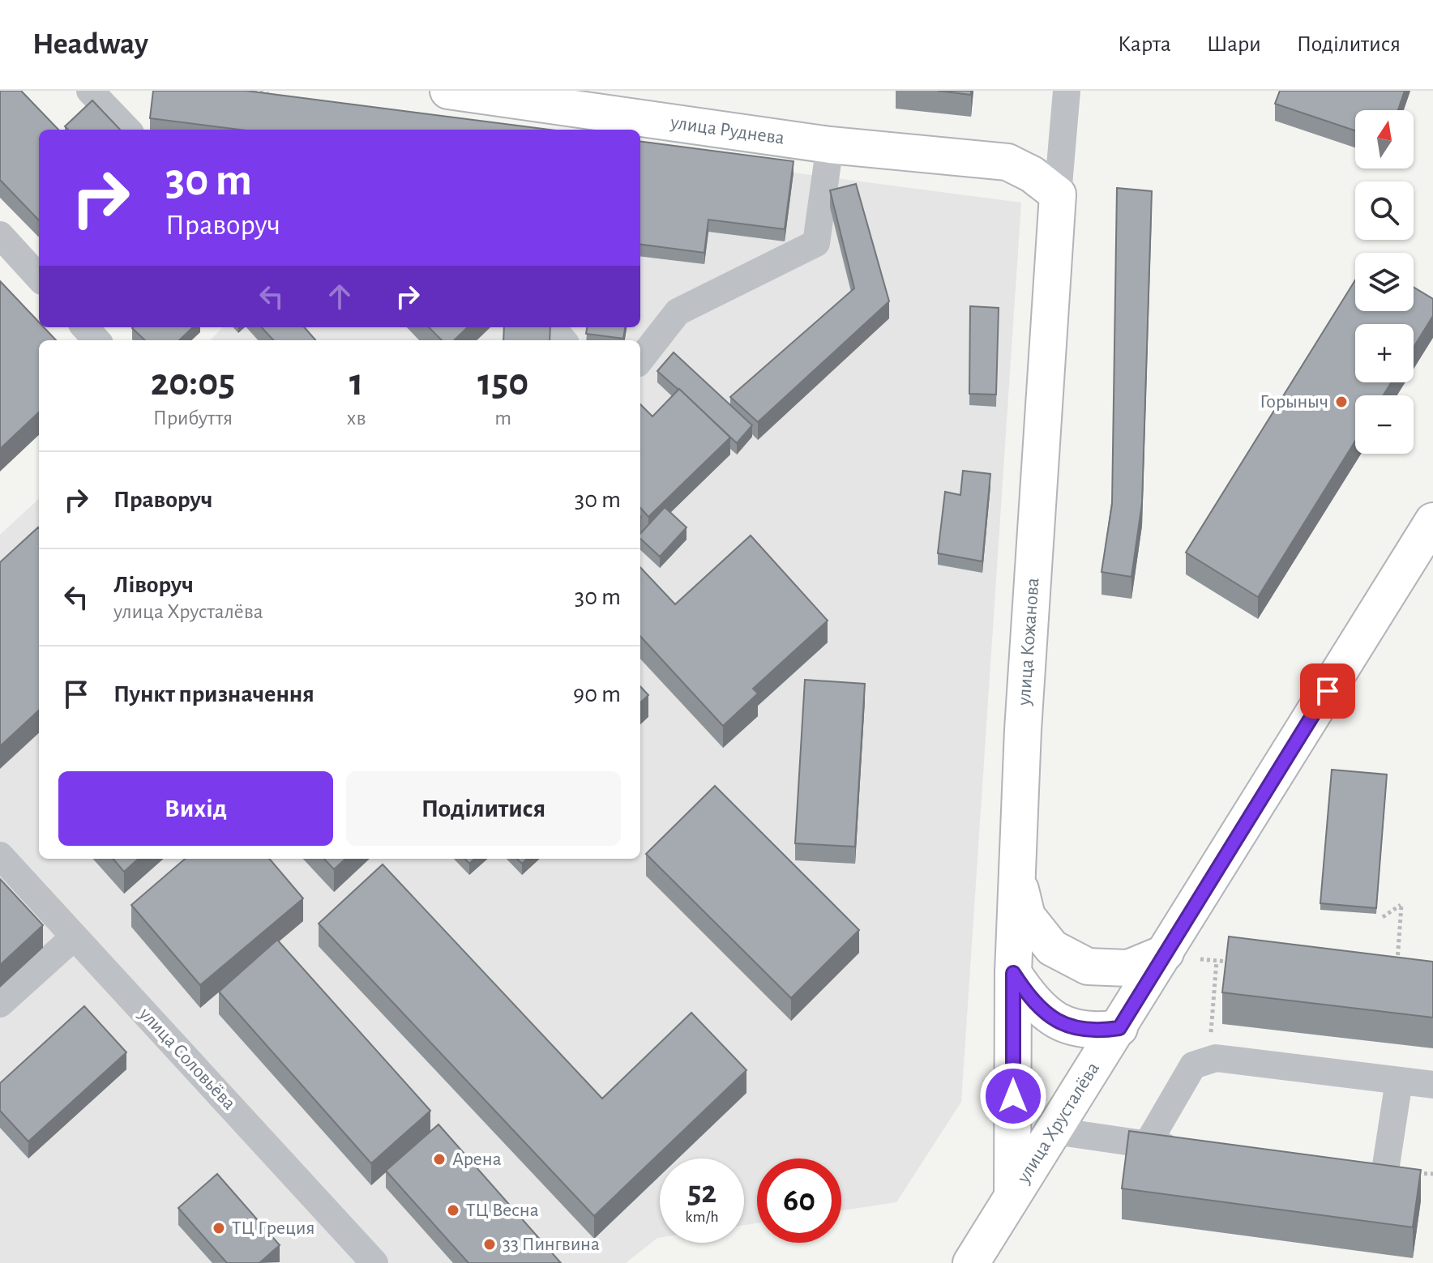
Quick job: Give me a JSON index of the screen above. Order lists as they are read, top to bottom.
{
  "streets": {
    "main road": ["улица Руднева", "улица Кожанова", "улица Хрусталёва"],
    "street": ["улица Соловьёва"]
  },
  "crossings": [
    ["улица Руднева", "улица Кожанова"],
    ["улица Кожанова", "улица Хрусталёва"]
  ],
  "places": [
    "Горыныч",
    "Арена",
    "ТЦ Весна",
    "ТЦ Греция",
    "33 Пингвина"
  ],
  "north": "top",
  "page": {
    "header": "Headway",
    "nav": ["Карта", "Шари", "Поділитися"],
    "map_buttons": ["+", "−"],
    "turn": ["30 m", "Праворуч"],
    "eta": [
      "20:05",
      "Прибуття",
      "1",
      "хв",
      "150",
      "m"
    ],
    "list": [
      {
        "name": "Праворуч",
        "value": "30 m"
      },
      {
        "name": "Ліворуч",
        "note": "улица Хрусталёва",
        "value": "30 m"
      },
      {
        "name": "Пункт призначення",
        "value": "90 m"
      }
    ],
    "buttons": ["Вихід", "Поділитися"],
    "speed": "52 km/h",
    "limit": "60"
  }
}
